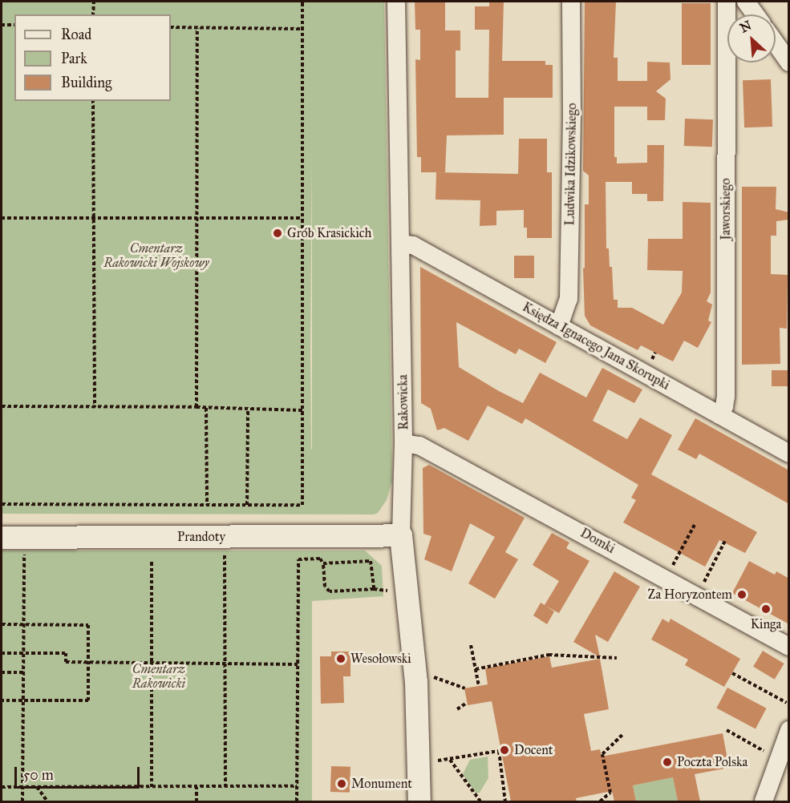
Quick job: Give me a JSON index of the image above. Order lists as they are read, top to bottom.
{
  "streets": {
    "street": [
      "Ludwika Idzikowskiego",
      "Jaworskiego",
      "Księdza Ignacego Jana Skorupki",
      "Rakowicka",
      "Prandoty",
      "Domki"
    ]
  },
  "crossings": [
    ["Ludwika Idzikowskiego", "Księdza Ignacego Jana Skorupki"],
    ["Jaworskiego", "Księdza Ignacego Jana Skorupki"],
    ["Księdza Ignacego Jana Skorupki", "Rakowicka"],
    ["Rakowicka", "Prandoty"],
    ["Rakowicka", "Domki"]
  ],
  "parks": ["Cmentarz Rakowicki Wojskowy", "Cmentarz Rakowicki"],
  "places": [
    "Grób Krasickich",
    "Za Horyzontem",
    "Kinga",
    "Wesołowski",
    "Docent",
    "Poczta Polska",
    "Monument"
  ],
  "legend": ["Road", "Park", "Building"],
  "scale_bar": "50 m",
  "north": "top left"
}
